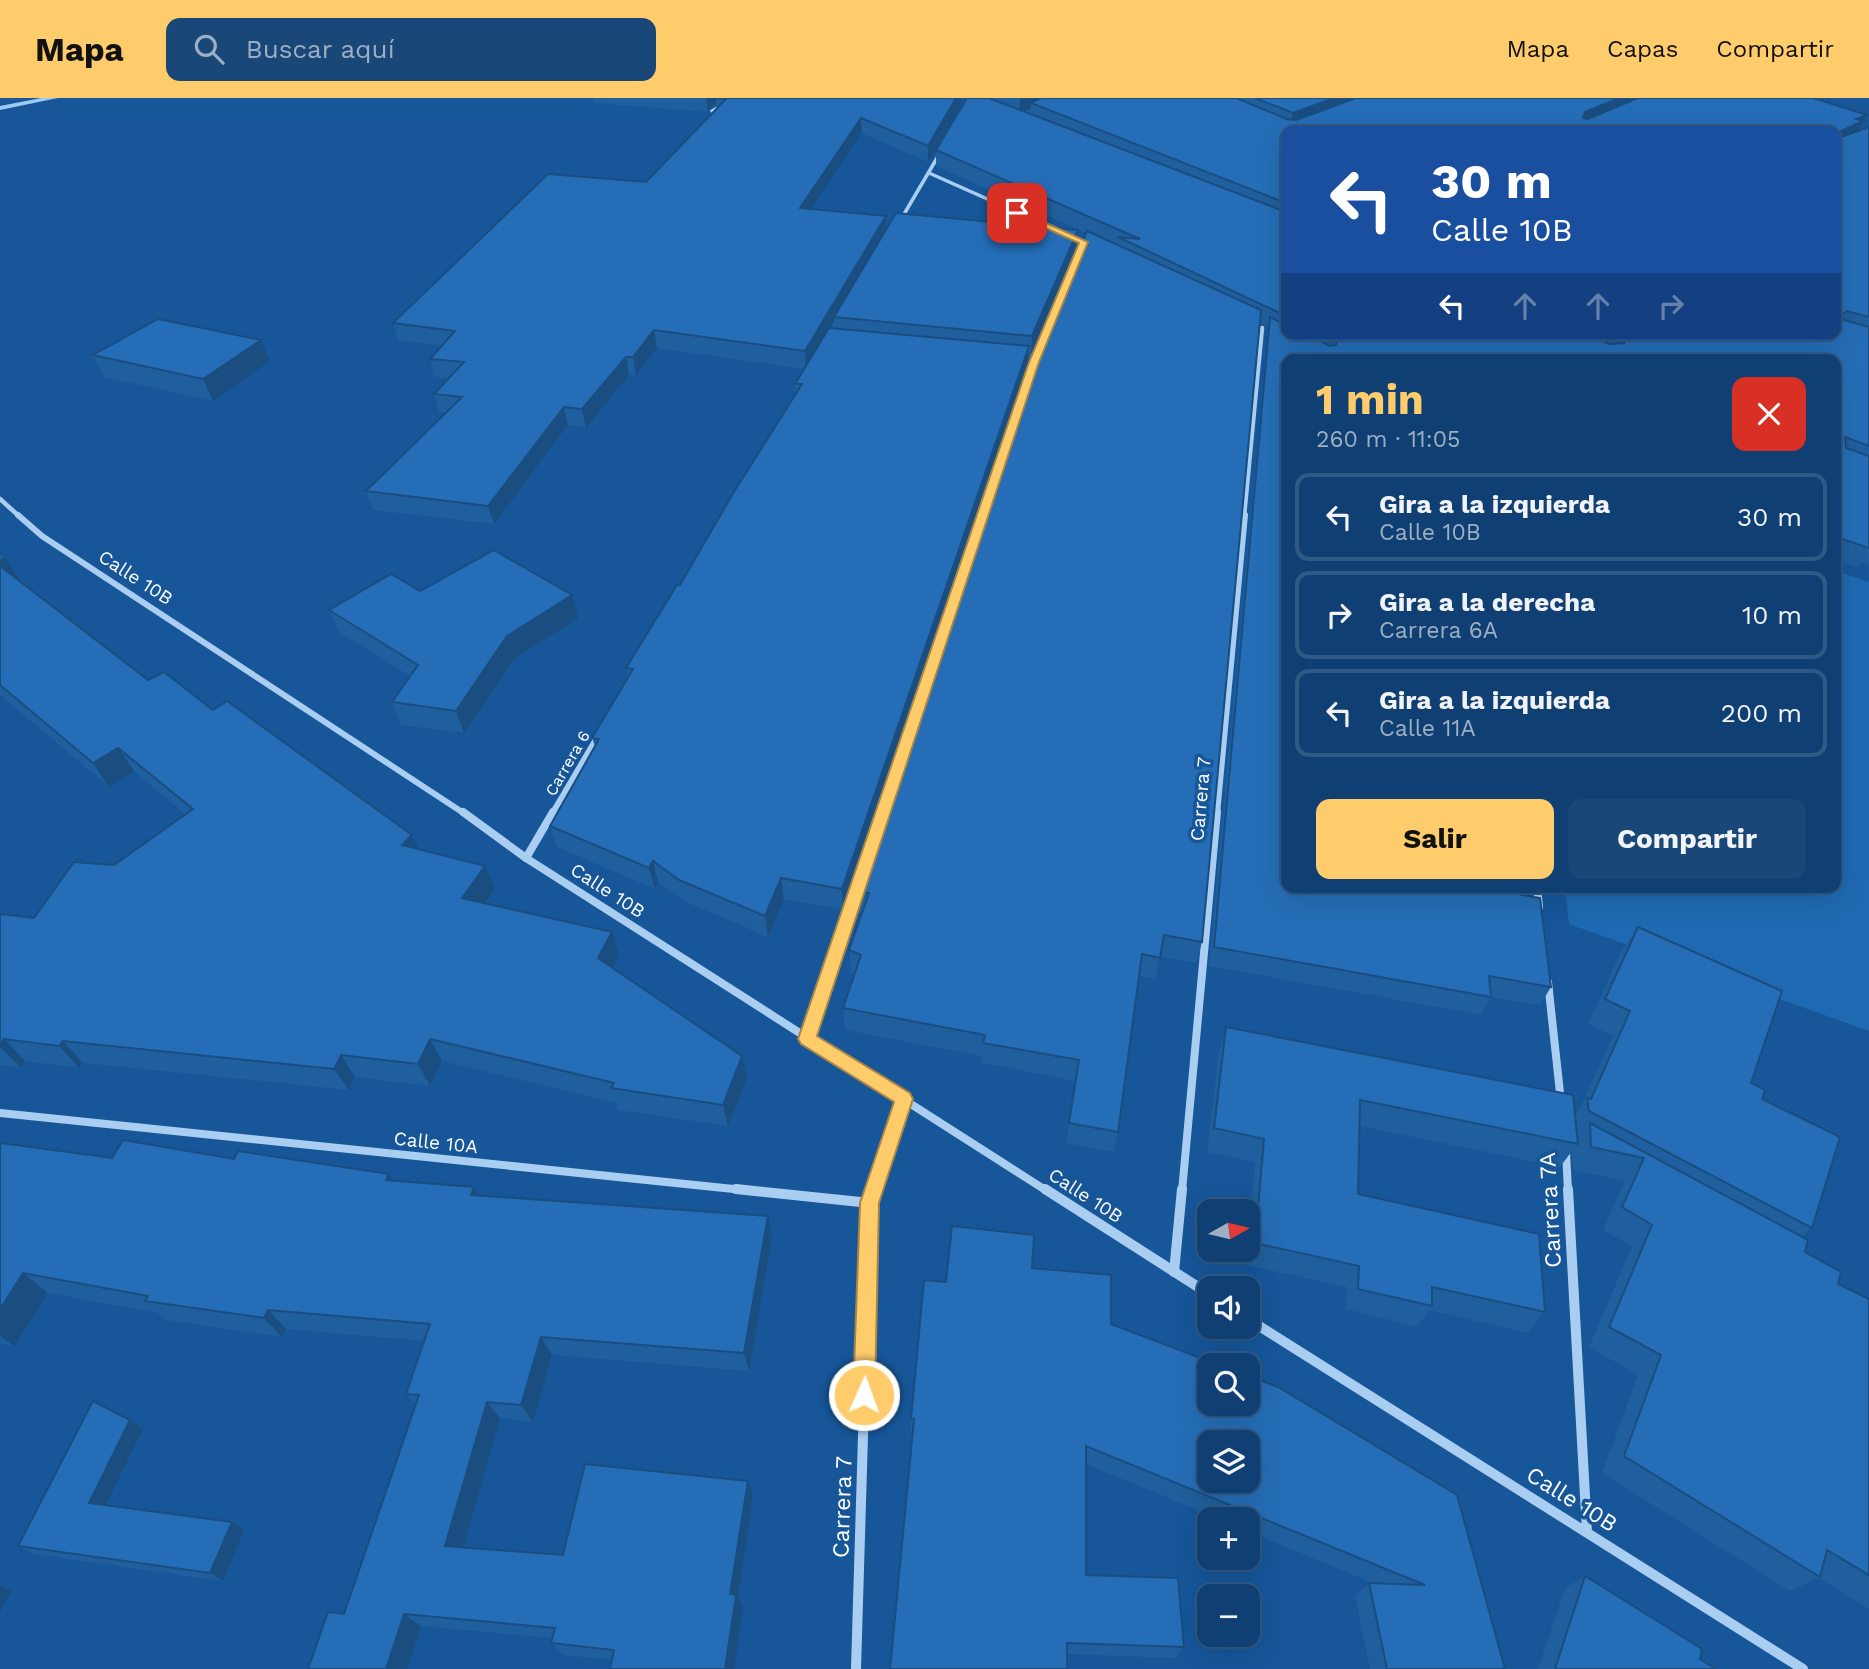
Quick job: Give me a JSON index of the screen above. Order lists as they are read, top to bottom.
{
  "streets": {
    "street": [
      "Calle 10B",
      "Carrera 6",
      "Carrera 7",
      "Calle 10A",
      "Carrera 7A"
    ]
  },
  "crossings": [
    ["Calle 10B", "Carrera 6"],
    ["Calle 10B", "Carrera 7"],
    ["Calle 10B", "Carrera 7A"],
    ["Carrera 7", "Calle 10A"]
  ],
  "north": "right",
  "page": {
    "header": "Mapa",
    "search": "Buscar aquí",
    "nav": ["Mapa", "Capas", "Compartir"],
    "turn": ["30 m", "Calle 10B"],
    "heading": ["1 min", "260 m · 11:05"],
    "list": [
      {
        "name": "Gira a la izquierda",
        "note": "Calle 10B",
        "value": "30 m"
      },
      {
        "name": "Gira a la derecha",
        "note": "Carrera 6A",
        "value": "10 m"
      },
      {
        "name": "Gira a la izquierda",
        "note": "Calle 11A",
        "value": "200 m"
      }
    ],
    "buttons": ["Salir", "Compartir"],
    "map_buttons": ["+", "−"]
  }
}
